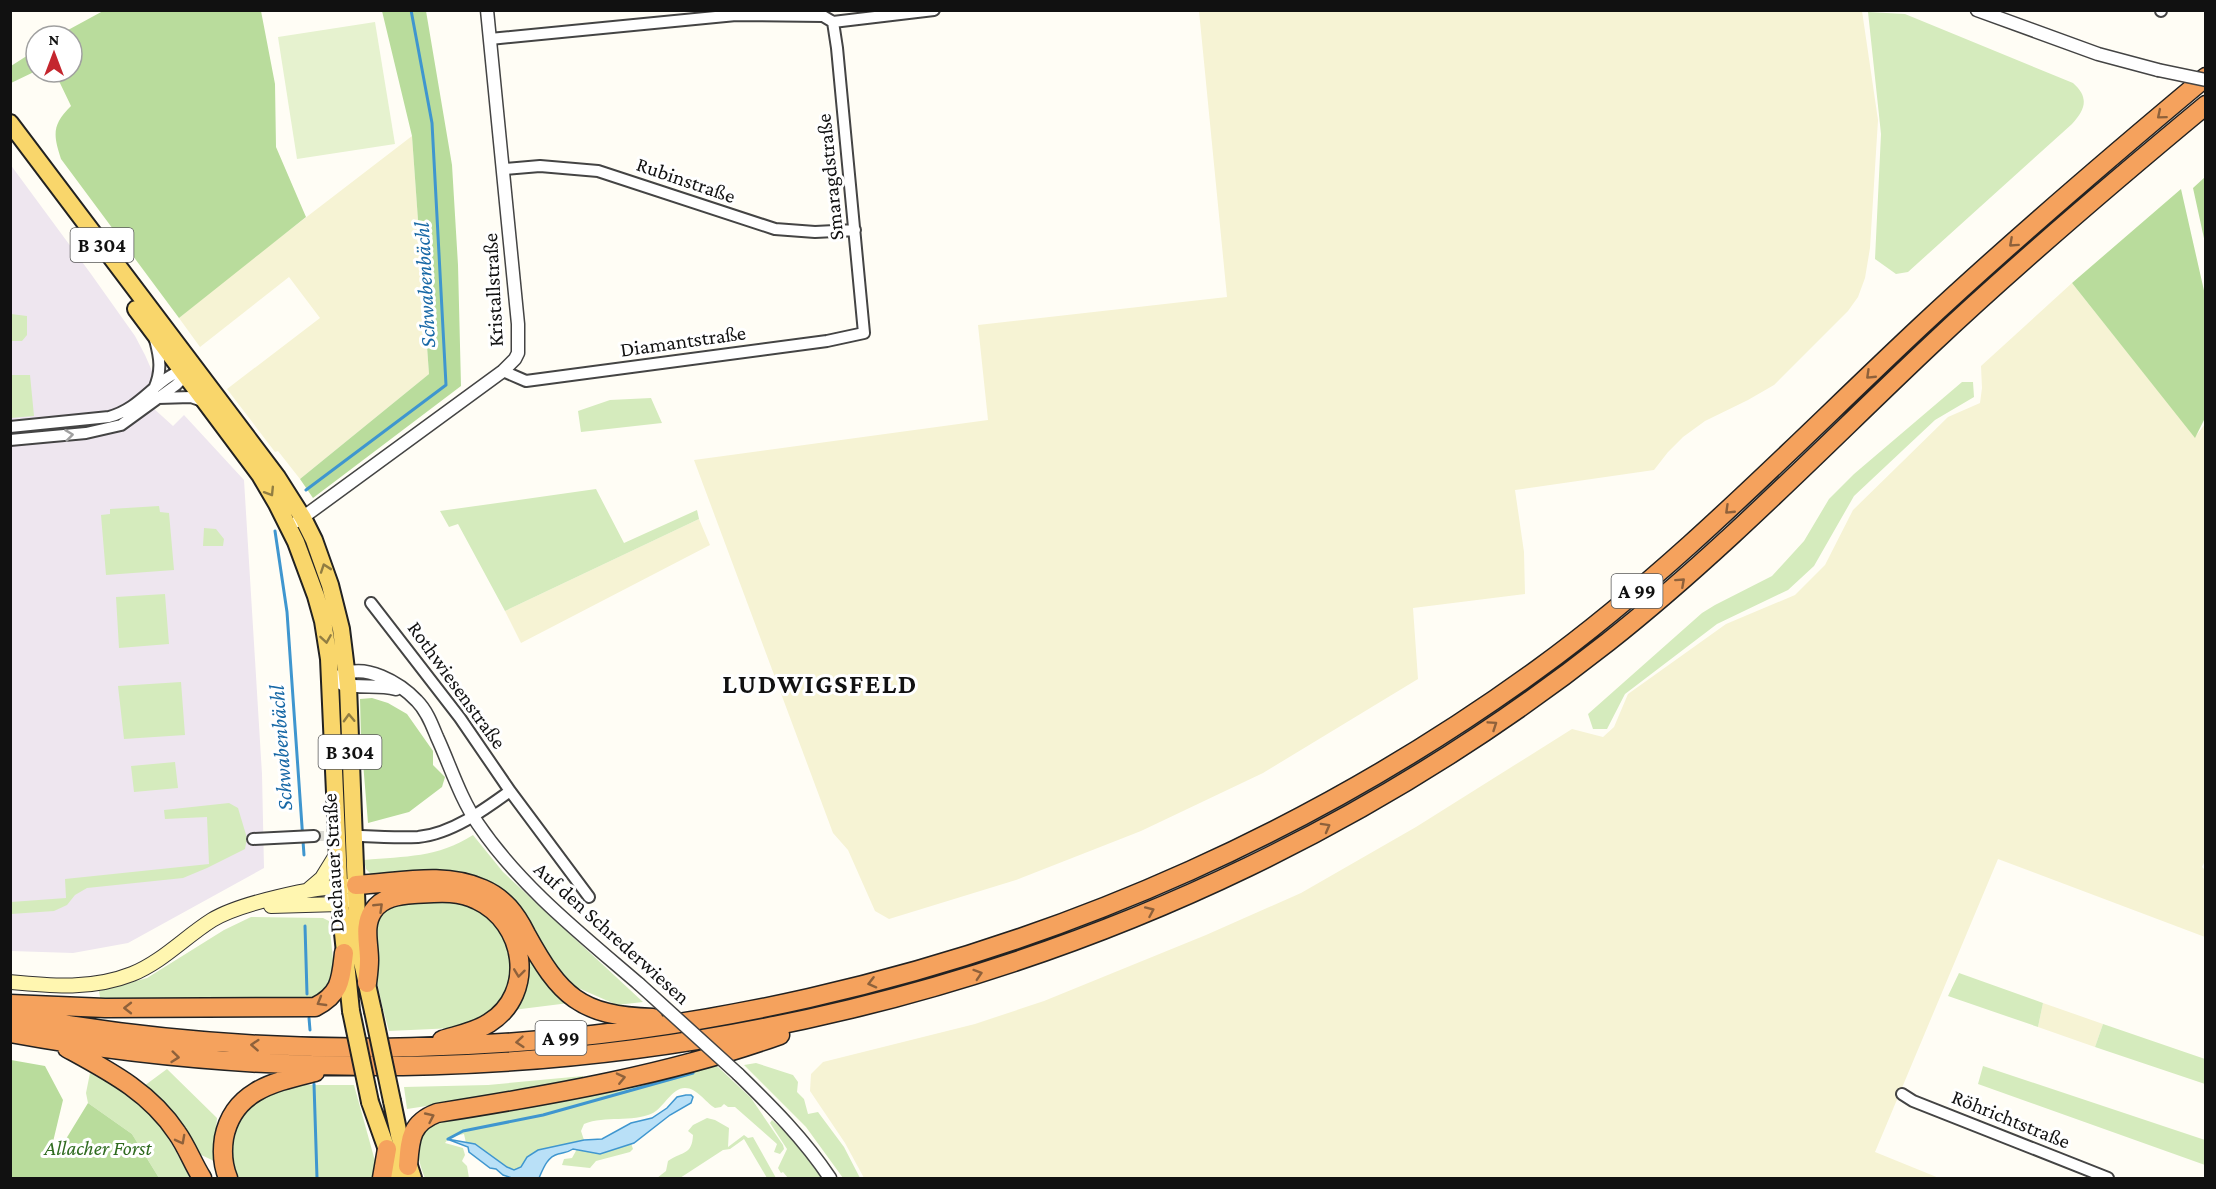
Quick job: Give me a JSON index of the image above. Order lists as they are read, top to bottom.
{
  "streets": {
    "highway": ["A 99"],
    "main road": ["B 304", "Dachauer Straße"],
    "street": [
      "Smaragdstraße",
      "Rubinstraße",
      "Kristallstraße",
      "Diamantstraße",
      "Rothwiesenstraße",
      "Auf den Schrederwiesen",
      "Röhrichtstraße"
    ]
  },
  "crossings": [
    ["Smaragdstraße", "Rubinstraße"],
    ["Smaragdstraße", "Diamantstraße"],
    ["Rubinstraße", "Kristallstraße"],
    ["Kristallstraße", "Diamantstraße"],
    ["Kristallstraße", "Dachauer Straße"],
    ["Dachauer Straße", "Auf den Schrederwiesen"]
  ],
  "districts": ["LUDWIGSFELD"],
  "water": ["Schwabenbächl"],
  "parks": ["Allacher Forst"],
  "north": "top"
}
